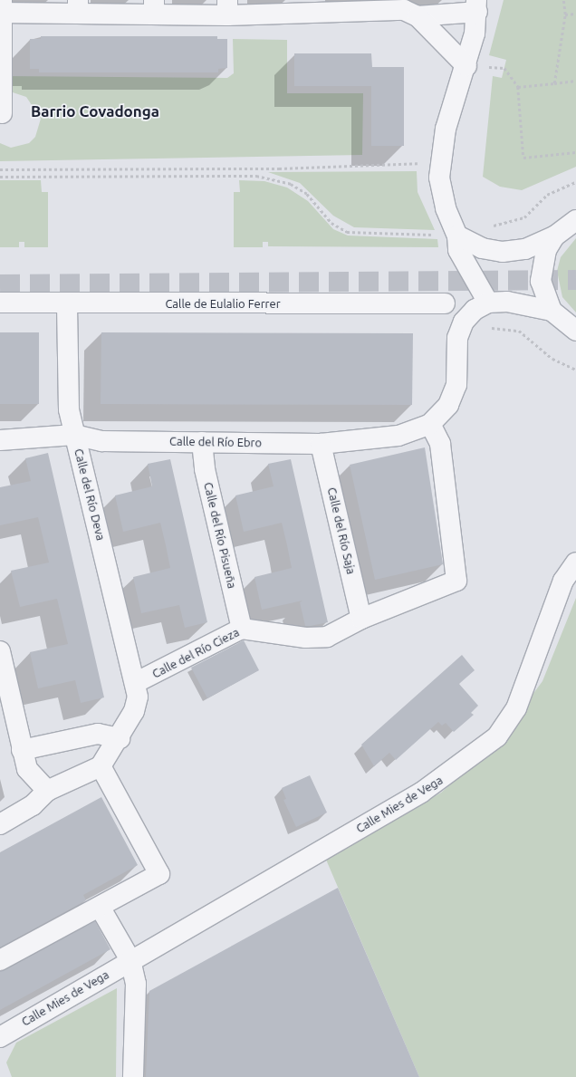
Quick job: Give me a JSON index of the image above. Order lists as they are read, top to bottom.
{
  "streets": {
    "street": [
      "Calle de Eulalio Ferrer",
      "Calle del Río Ebro",
      "Calle del Río Deva",
      "Calle del Río Saja",
      "Calle del Río Pisueña",
      "Calle del Río Cieza",
      "Calle Mies de Vega"
    ]
  },
  "crossings": [
    ["Calle de Eulalio Ferrer", "Calle del Río Deva"],
    ["Calle del Río Ebro", "Calle del Río Deva"],
    ["Calle del Río Ebro", "Calle del Río Saja"],
    ["Calle del Río Ebro", "Calle del Río Pisueña"],
    ["Calle del Río Ebro", "Calle del Río Cieza"],
    ["Calle del Río Deva", "Calle del Río Cieza"],
    ["Calle del Río Saja", "Calle del Río Cieza"],
    ["Calle del Río Pisueña", "Calle del Río Cieza"]
  ],
  "districts": ["Barrio Covadonga"]
}
